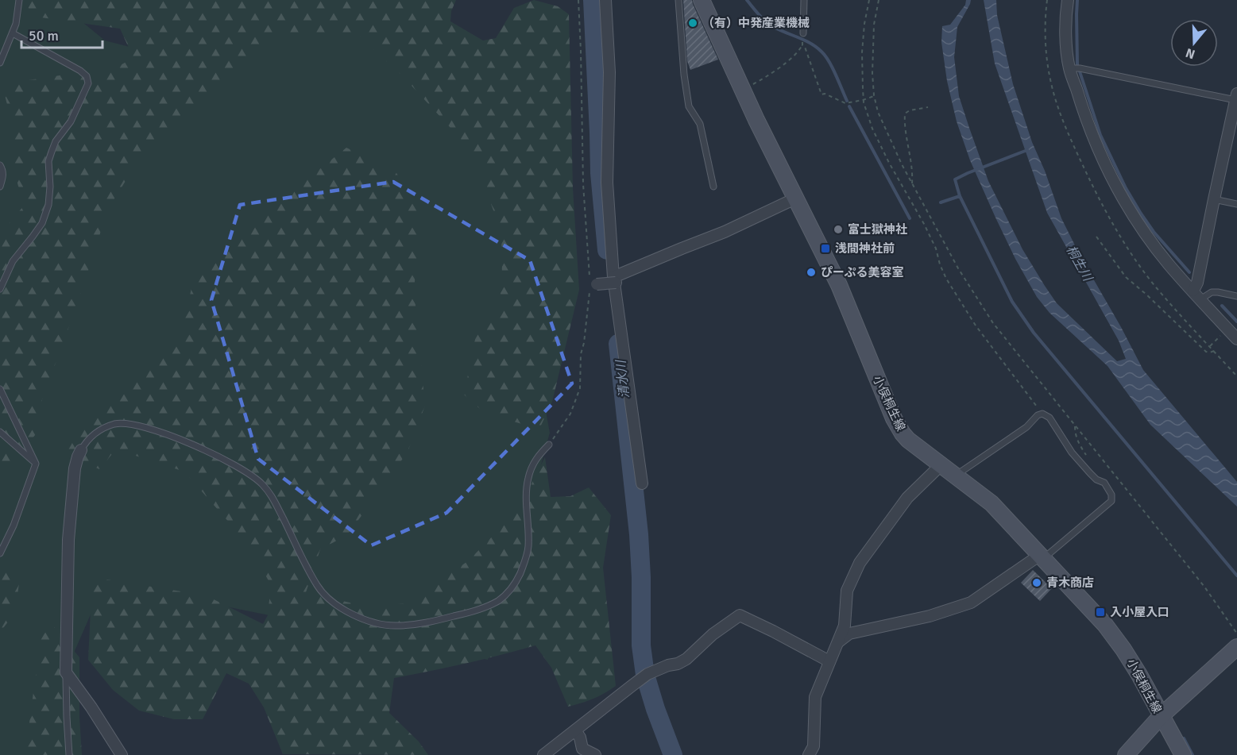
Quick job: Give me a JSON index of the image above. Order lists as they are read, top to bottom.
{
  "streets": {
    "main road": ["小俣桐生線"]
  },
  "water": ["桐生川", "清水川"],
  "places": {
    "other": [
      "（有）中発産業機械",
      "富士獄神社",
      "ぴーぷる美容室",
      "青木商店"
    ],
    "transit": ["浅間神社前", "入小屋入口"]
  },
  "scale_bar": "50 m",
  "north": "bottom"
}
